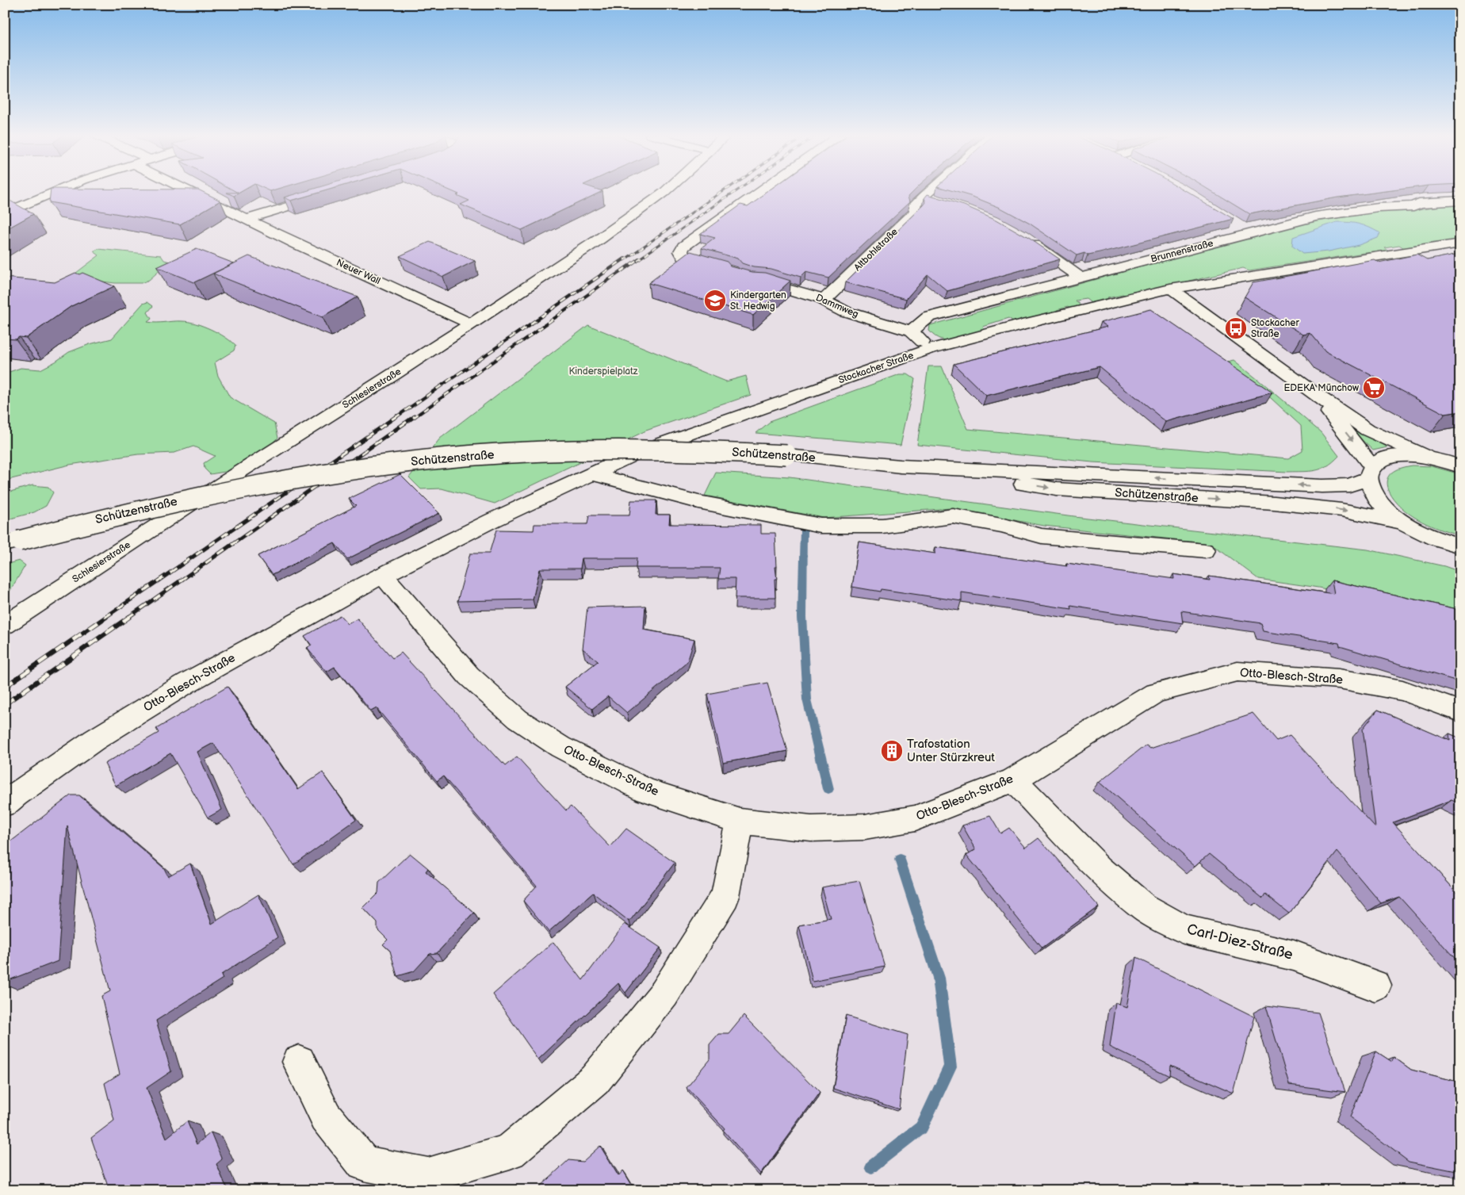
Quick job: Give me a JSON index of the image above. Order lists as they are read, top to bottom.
{
  "streets": {
    "street": [
      "Altbohlstraße",
      "Brunnenstraße",
      "Neuer Wall",
      "Dammweg",
      "Stockacher Straße",
      "Schlesierstraße",
      "Schützenstraße",
      "Otto-Blesch-Straße",
      "Carl-Diez-Straße"
    ]
  },
  "crossings": [
    ["Altbohlstraße", "Dammweg"],
    ["Brunnenstraße", "Dammweg"],
    ["Neuer Wall", "Schlesierstraße"],
    ["Dammweg", "Stockacher Straße"],
    ["Stockacher Straße", "Otto-Blesch-Straße"],
    ["Otto-Blesch-Straße", "Carl-Diez-Straße"]
  ],
  "parks": ["Kinderspielplatz"],
  "places": {
    "school or university": ["Kindergarten St. Hedwig"],
    "bus stop": ["Stockacher Straße"],
    "supermarket": ["EDEKA Münchow"],
    "building": ["Trafostation Unter Stürzkreut"]
  }
}
